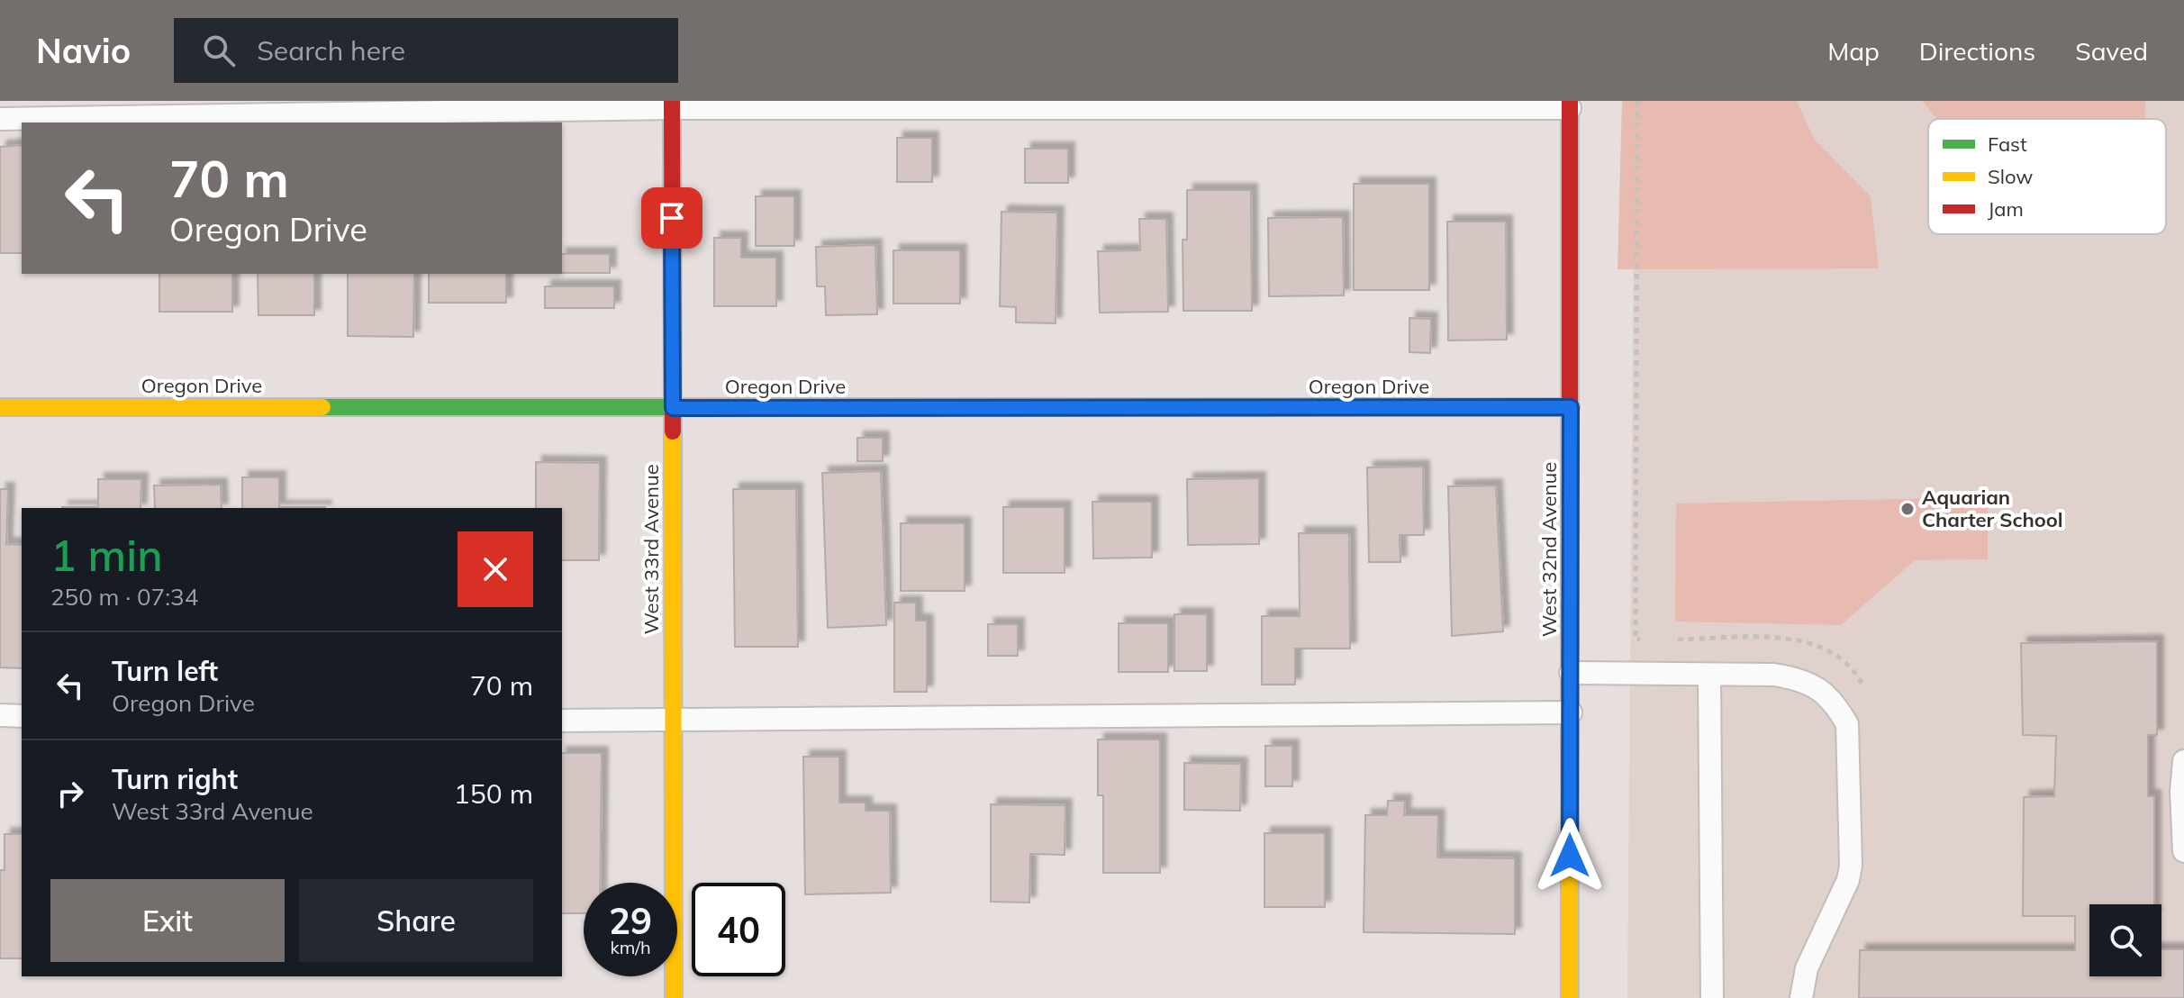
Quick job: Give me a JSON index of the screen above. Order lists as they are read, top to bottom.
{
  "streets": {
    "street": ["Oregon Drive", "West 33rd Avenue", "West 32nd Avenue"]
  },
  "crossings": [
    ["Oregon Drive", "West 33rd Avenue"],
    ["Oregon Drive", "West 32nd Avenue"]
  ],
  "places": ["Aquarian Charter School"],
  "legend": ["Fast", "Slow", "Jam"],
  "page": {
    "header": "Navio",
    "search": "Search here",
    "nav": ["Map", "Directions", "Saved"],
    "turn": ["70 m", "Oregon Drive"],
    "heading": ["1 min", "250 m · 07:34"],
    "list": [
      {
        "name": "Turn left",
        "note": "Oregon Drive",
        "value": "70 m"
      },
      {
        "name": "Turn right",
        "note": "West 33rd Avenue",
        "value": "150 m"
      }
    ],
    "buttons": ["Exit", "Share"],
    "speed": "29 km/h",
    "limit": "40"
  }
}
